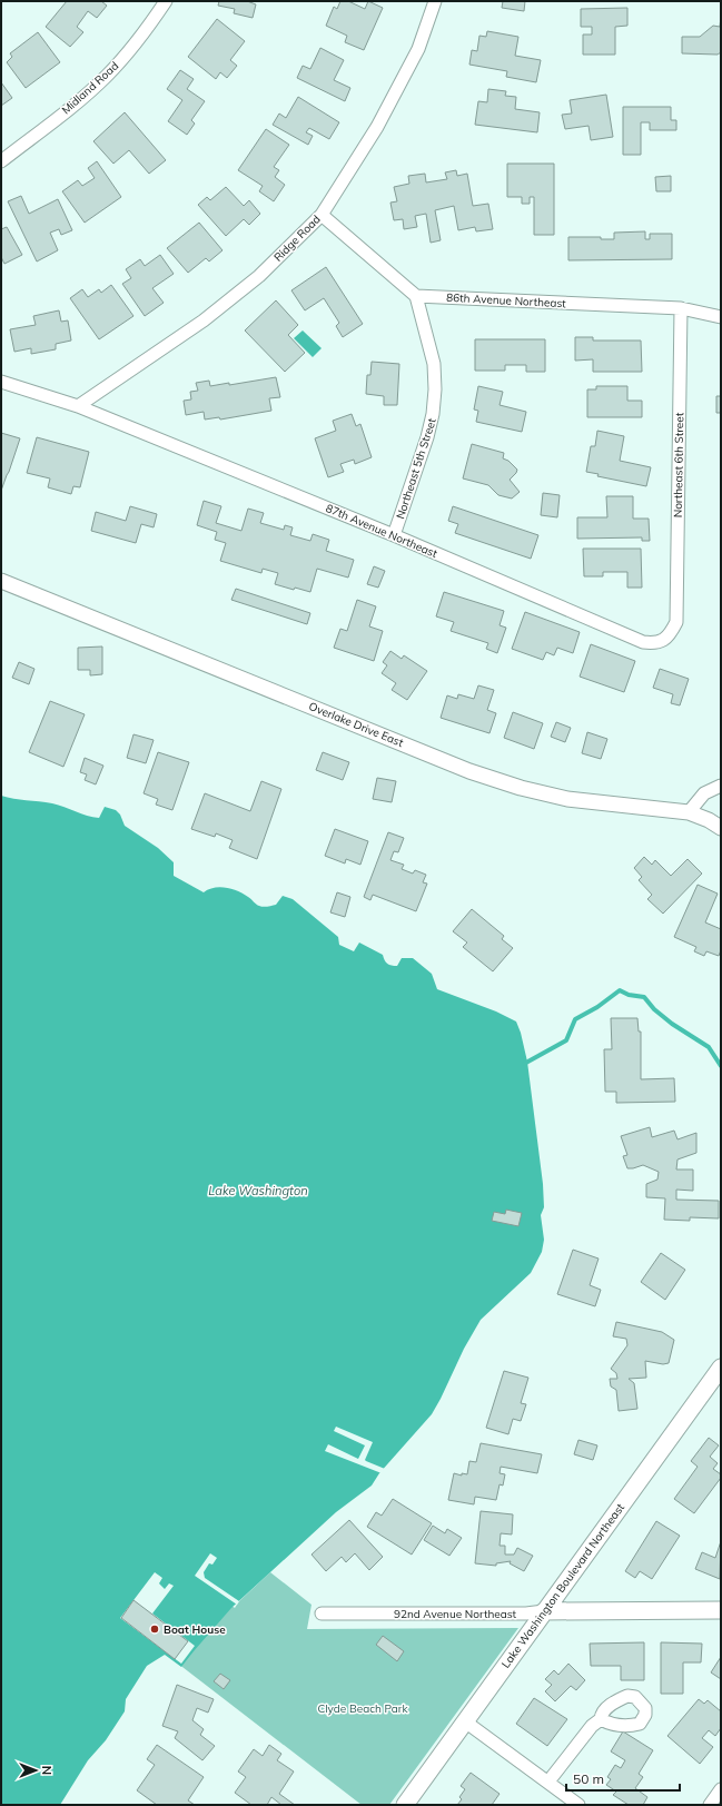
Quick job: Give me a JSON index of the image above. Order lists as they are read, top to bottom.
{
  "streets": {
    "main road": ["Lake Washington Boulevard Northeast", "92nd Avenue Northeast"],
    "street": [
      "Midland Road",
      "Ridge Road",
      "86th Avenue Northeast",
      "Northeast 6th Street",
      "Northeast 5th Street",
      "87th Avenue Northeast",
      "Overlake Drive East"
    ]
  },
  "crossings": [
    ["Ridge Road", "87th Avenue Northeast"],
    ["86th Avenue Northeast", "Northeast 6th Street"],
    ["86th Avenue Northeast", "Northeast 5th Street"],
    ["Northeast 6th Street", "87th Avenue Northeast"],
    ["Northeast 5th Street", "87th Avenue Northeast"],
    ["Lake Washington Boulevard Northeast", "92nd Avenue Northeast"]
  ],
  "water": ["Lake Washington"],
  "parks": ["Clyde Beach Park"],
  "places": ["Boat House"],
  "scale_bar": "50 m",
  "north": "right"
}
